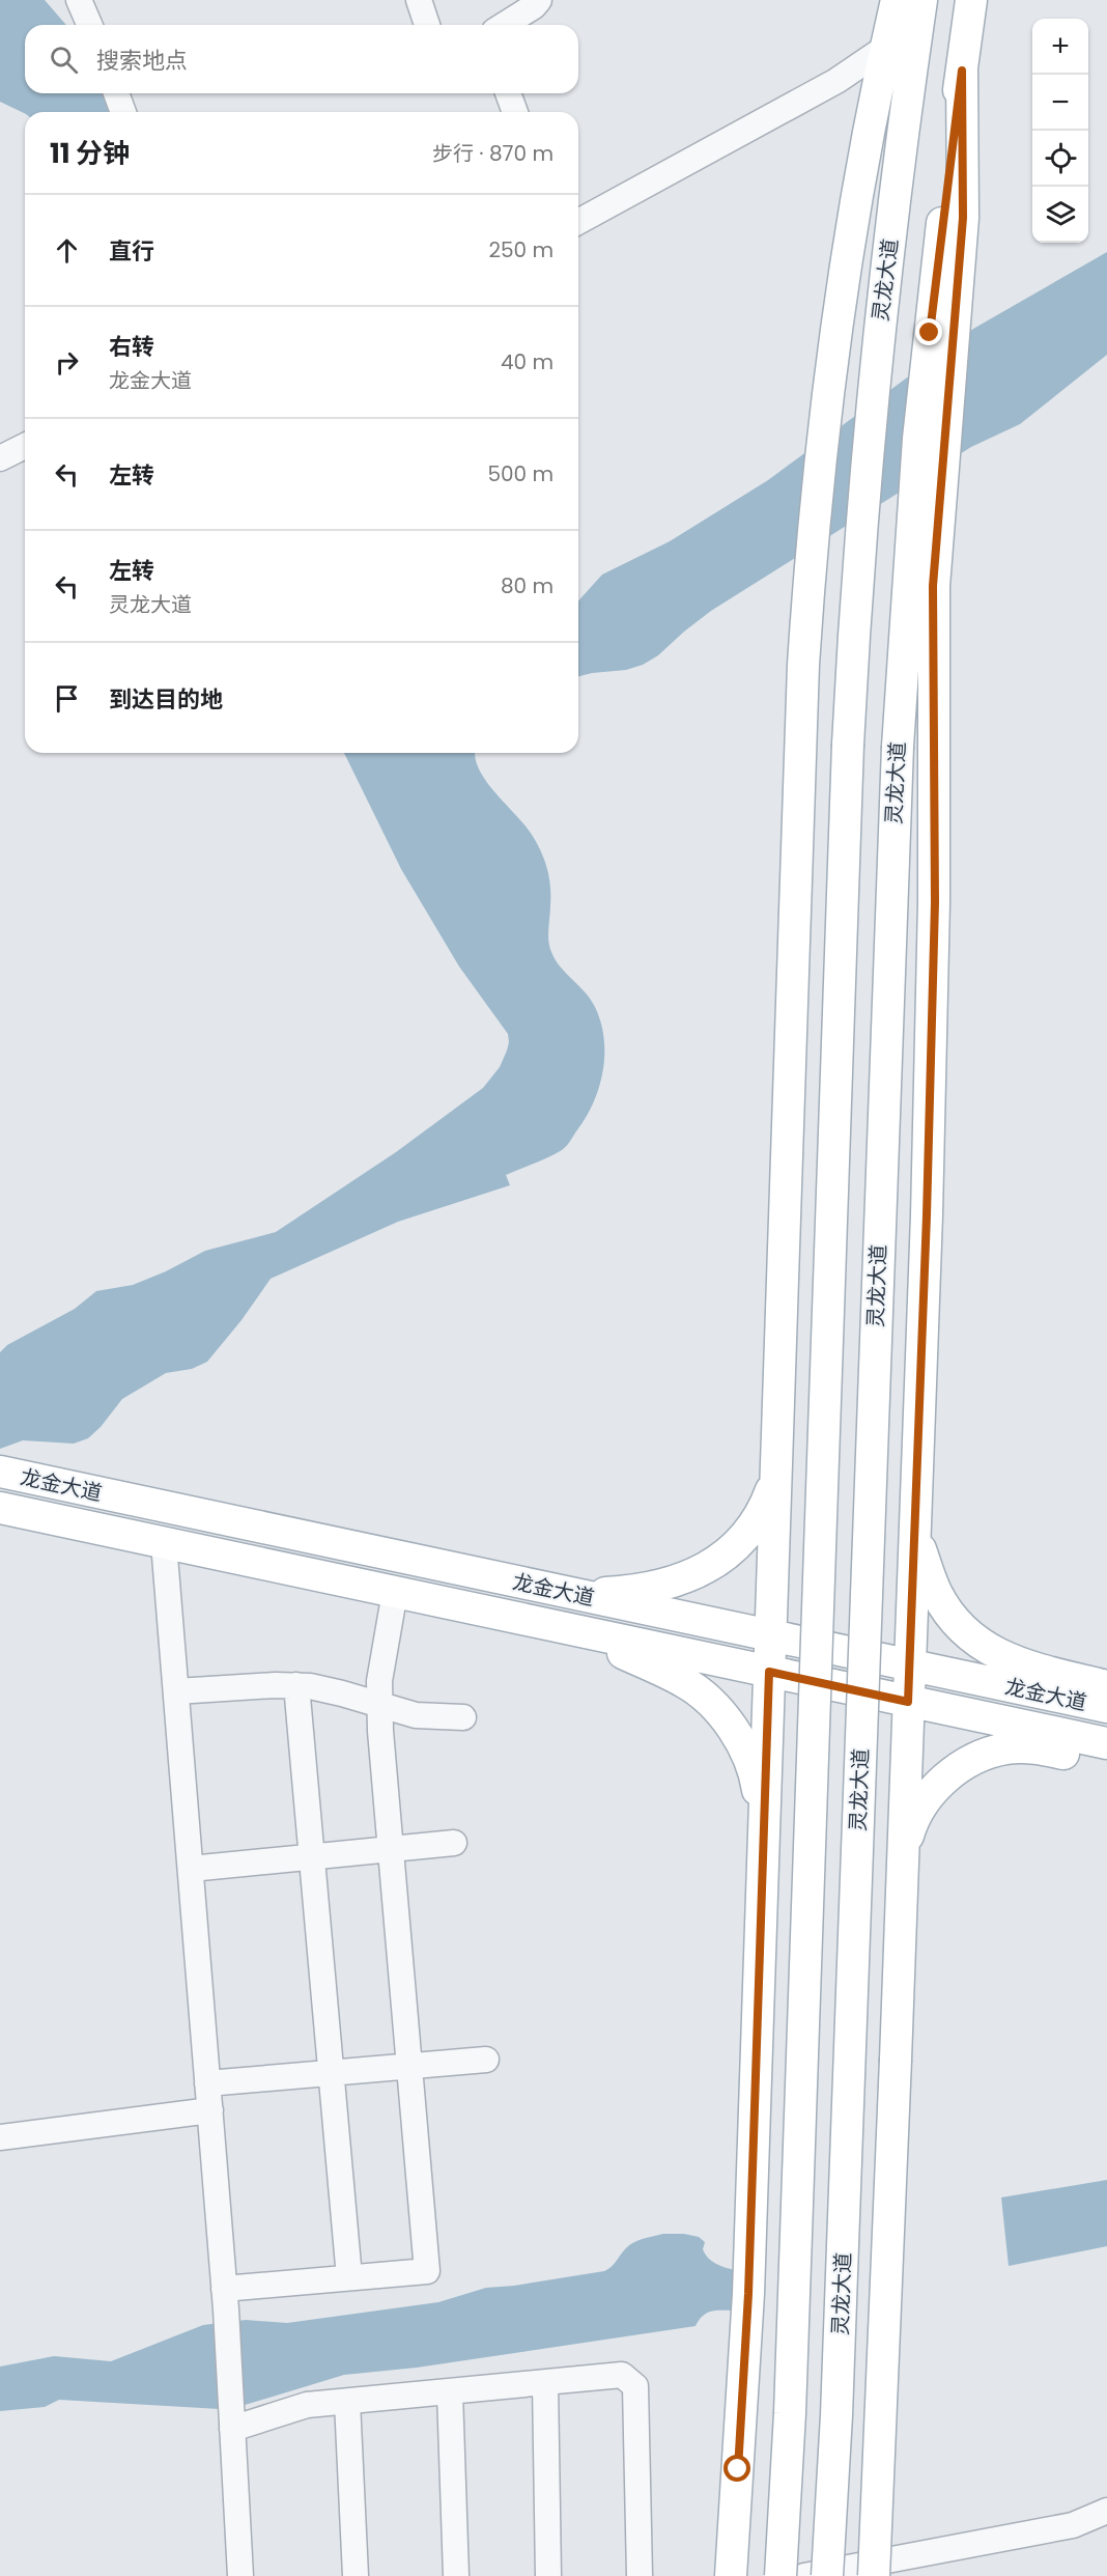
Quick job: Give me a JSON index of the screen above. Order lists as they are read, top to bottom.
{
  "streets": {
    "main road": ["灵龙大道", "龙金大道"]
  },
  "page": {
    "map_buttons": ["+", "−"],
    "search": "搜索地点",
    "heading": ["11 分钟", "步行 · 870 m"],
    "list": [
      ["直行", "250 m"],
      ["右转", "龙金大道", "40 m"],
      ["左转", "500 m"],
      ["左转", "灵龙大道", "80 m"],
      "到达目的地"
    ]
  }
}
